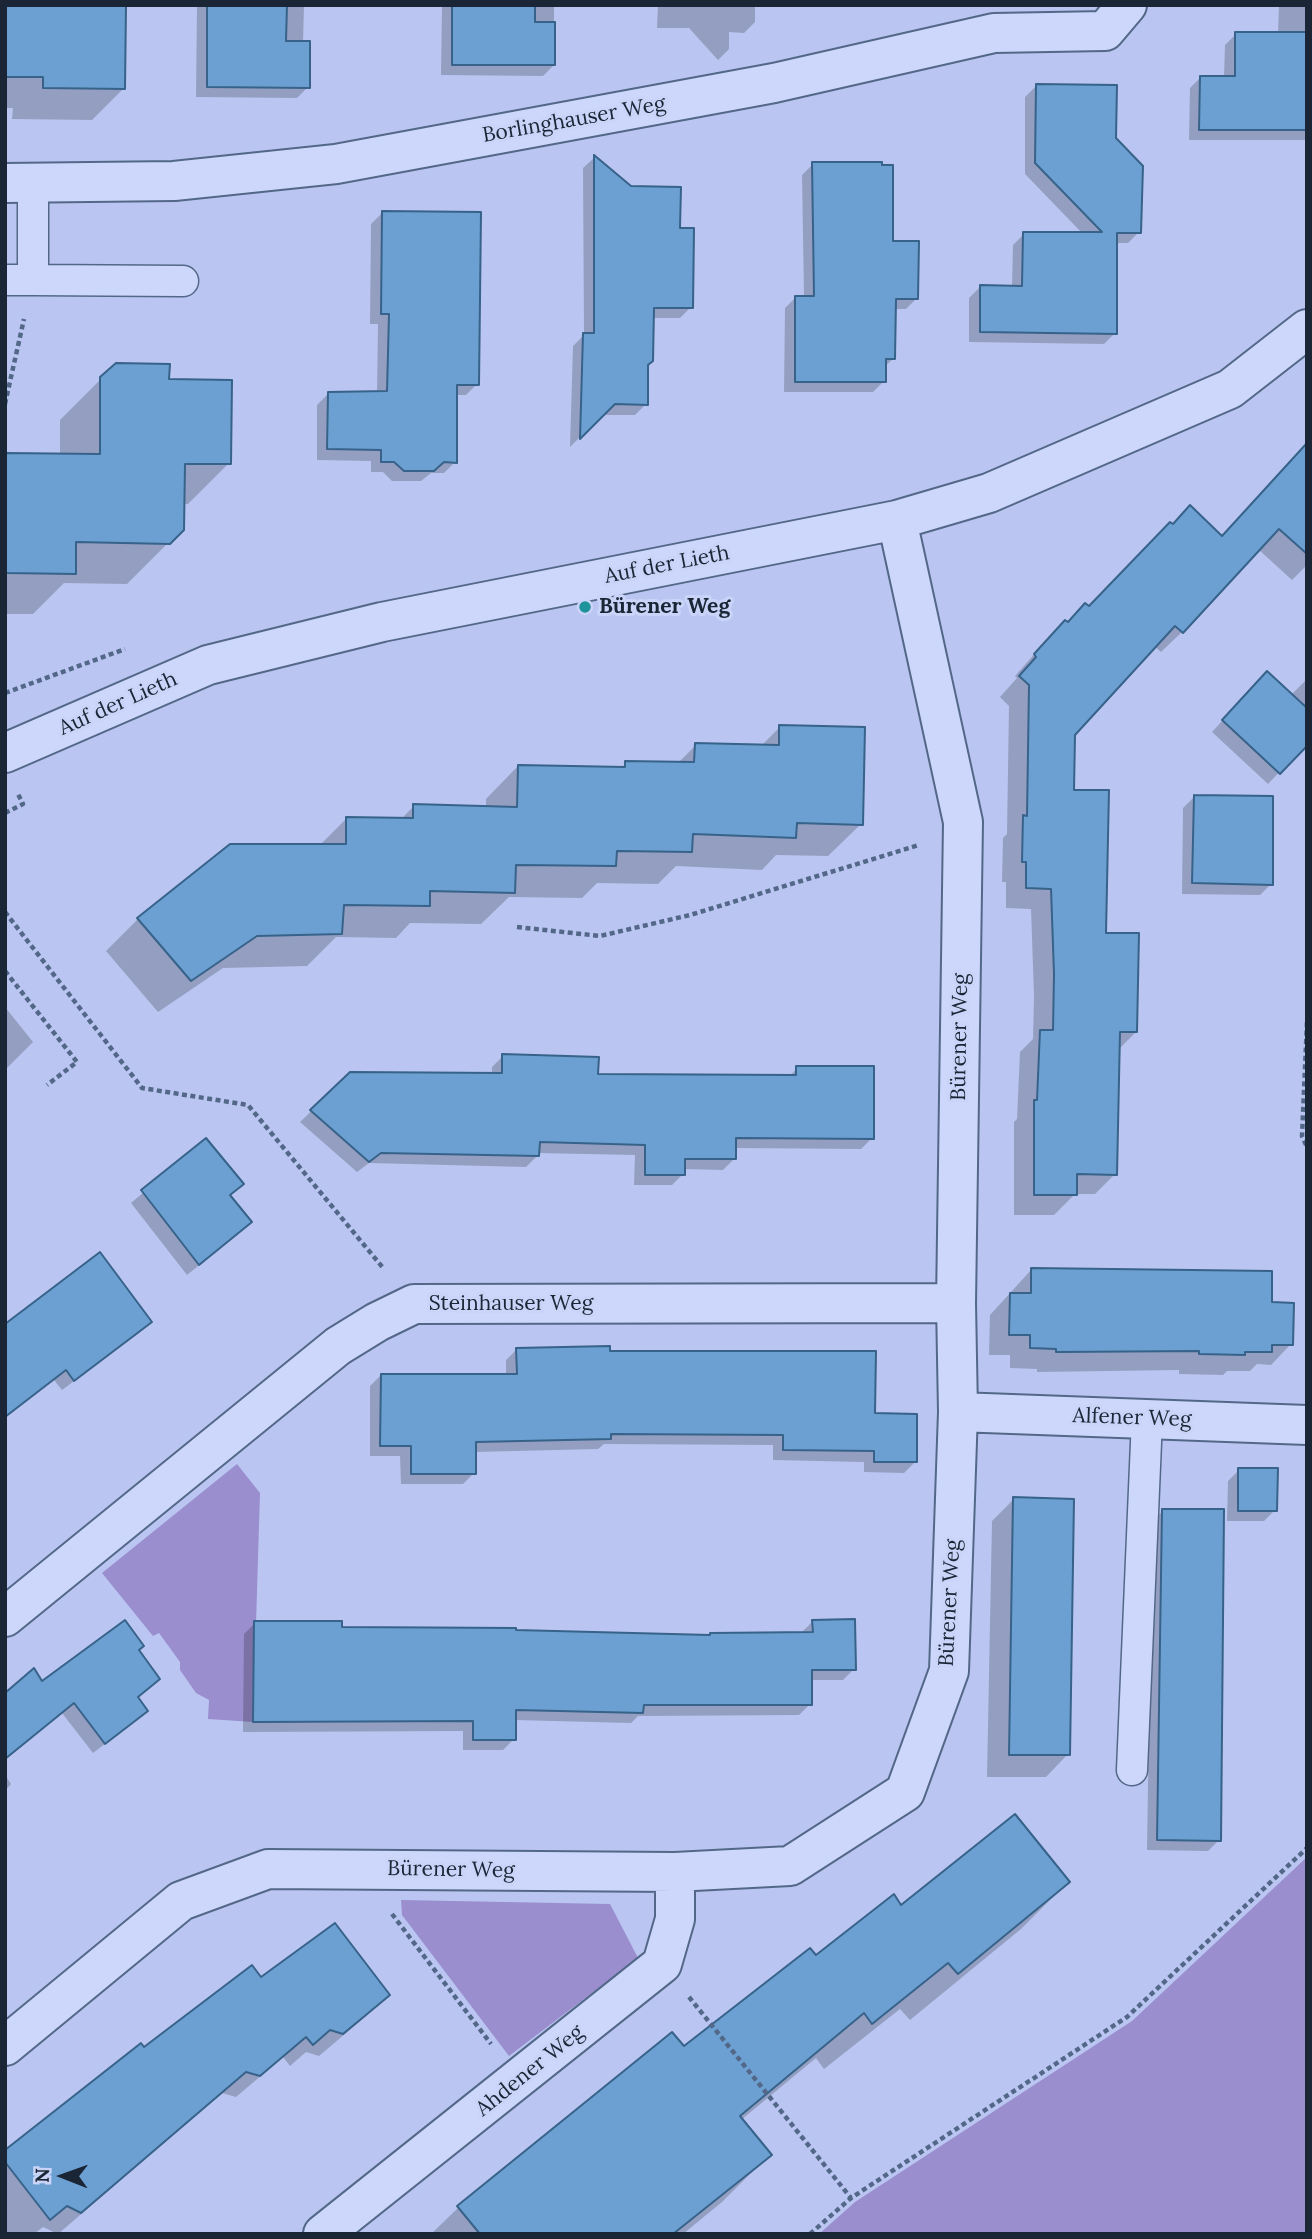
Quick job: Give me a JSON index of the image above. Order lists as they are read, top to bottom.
{
  "streets": {
    "street": [
      "Borlinghauser Weg",
      "Auf der Lieth",
      "Bürener Weg",
      "Steinhauser Weg",
      "Alfener Weg",
      "Ahdener Weg"
    ]
  },
  "crossings": [
    ["Auf der Lieth", "Bürener Weg"],
    ["Bürener Weg", "Steinhauser Weg"],
    ["Bürener Weg", "Alfener Weg"]
  ],
  "places": ["Bürener Weg"],
  "north": "left"
}
